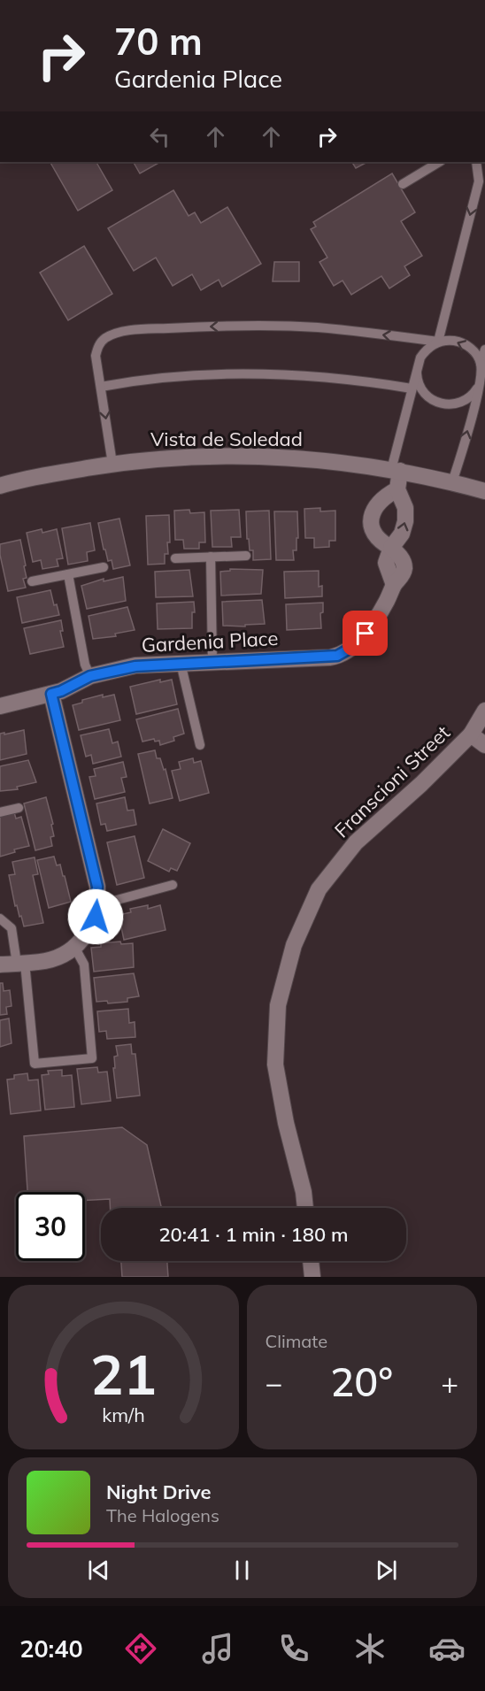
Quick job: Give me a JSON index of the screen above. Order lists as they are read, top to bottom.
{
  "streets": {
    "street": ["Vista de Soledad", "Gardenia Place", "Franscioni Street"]
  },
  "page": {
    "turn": ["70 m", "Gardenia Place"],
    "limit": "30",
    "trip": "20:41 · 1 min · 180 m",
    "tile": "Climate",
    "heat": ["−", "20°", "+"],
    "song": ["Night Drive", "The Halogens"],
    "tabs": "20:40",
    "gauge": ["21", "km/h"]
  }
}
